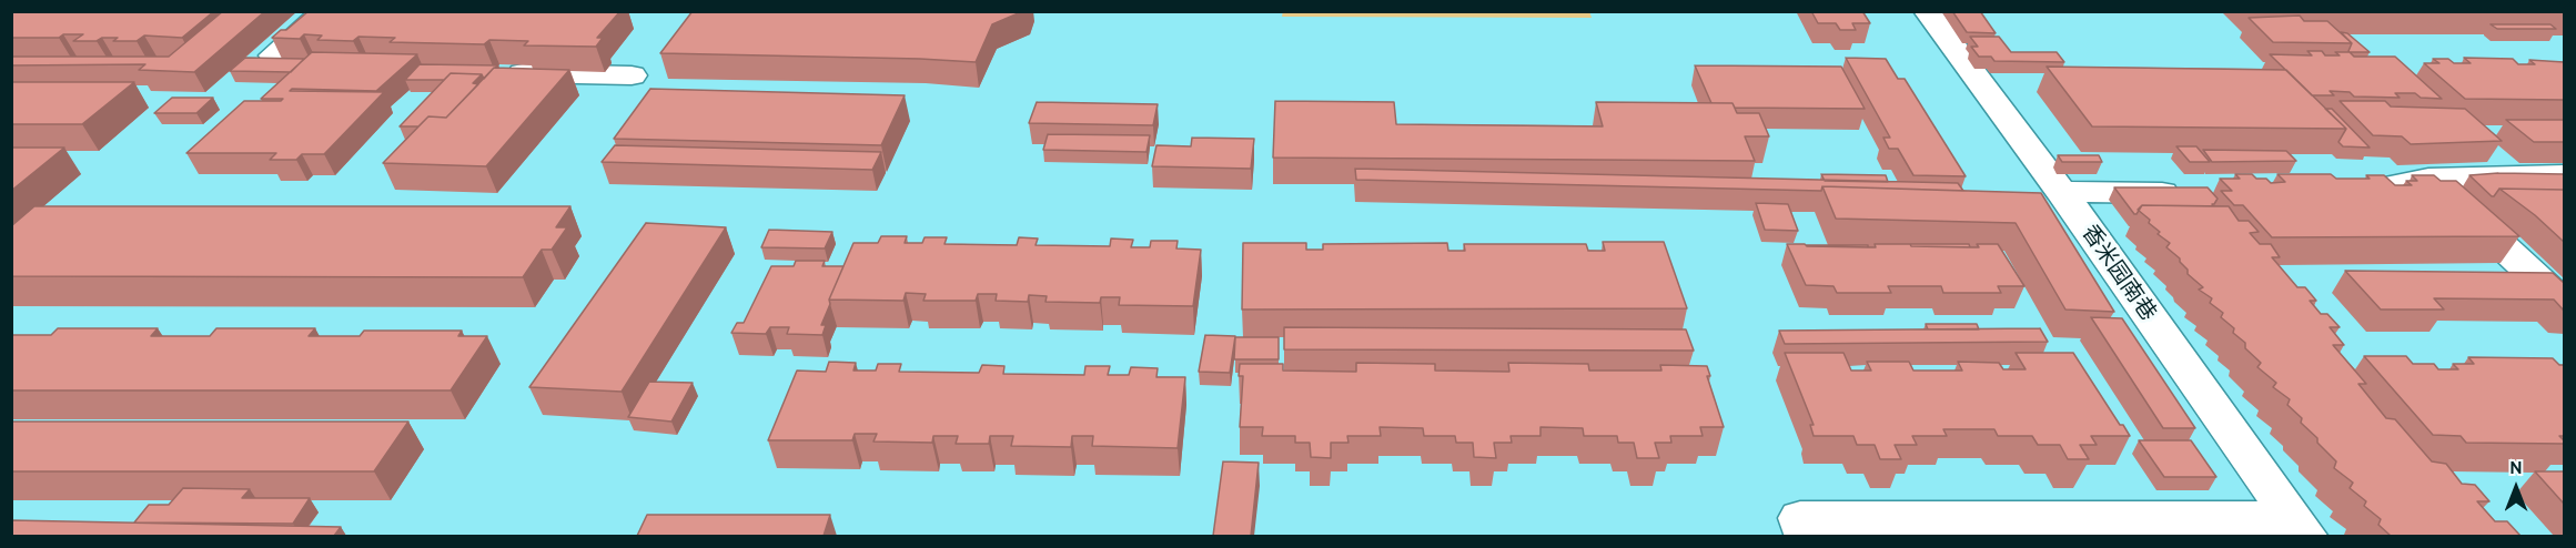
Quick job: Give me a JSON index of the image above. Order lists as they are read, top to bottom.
{
  "streets": {
    "street": ["香米园南巷"]
  },
  "north": "top"
}
